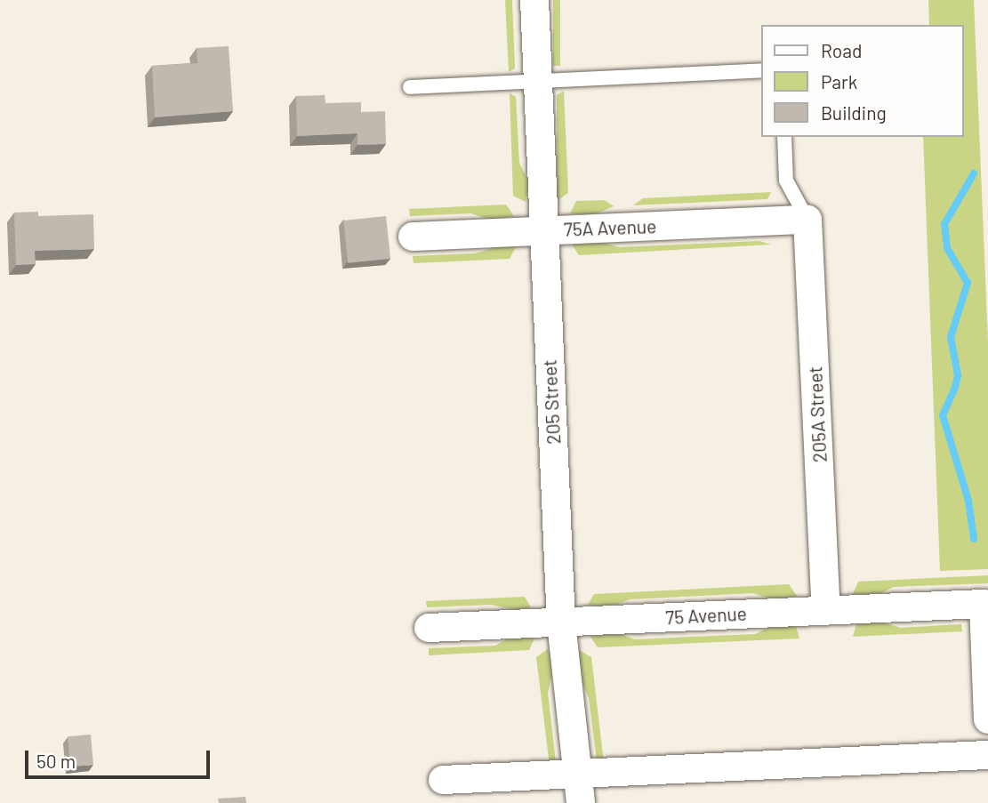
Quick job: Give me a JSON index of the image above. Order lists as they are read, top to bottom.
{
  "streets": {
    "street": [
      "75A Avenue",
      "205 Street",
      "205A Street",
      "75 Avenue"
    ]
  },
  "crossings": [
    ["75A Avenue", "205 Street"],
    ["75A Avenue", "205A Street"],
    ["205 Street", "75 Avenue"],
    ["205A Street", "75 Avenue"]
  ],
  "legend": ["Road", "Park", "Building"],
  "scale_bar": "50 m"
}
